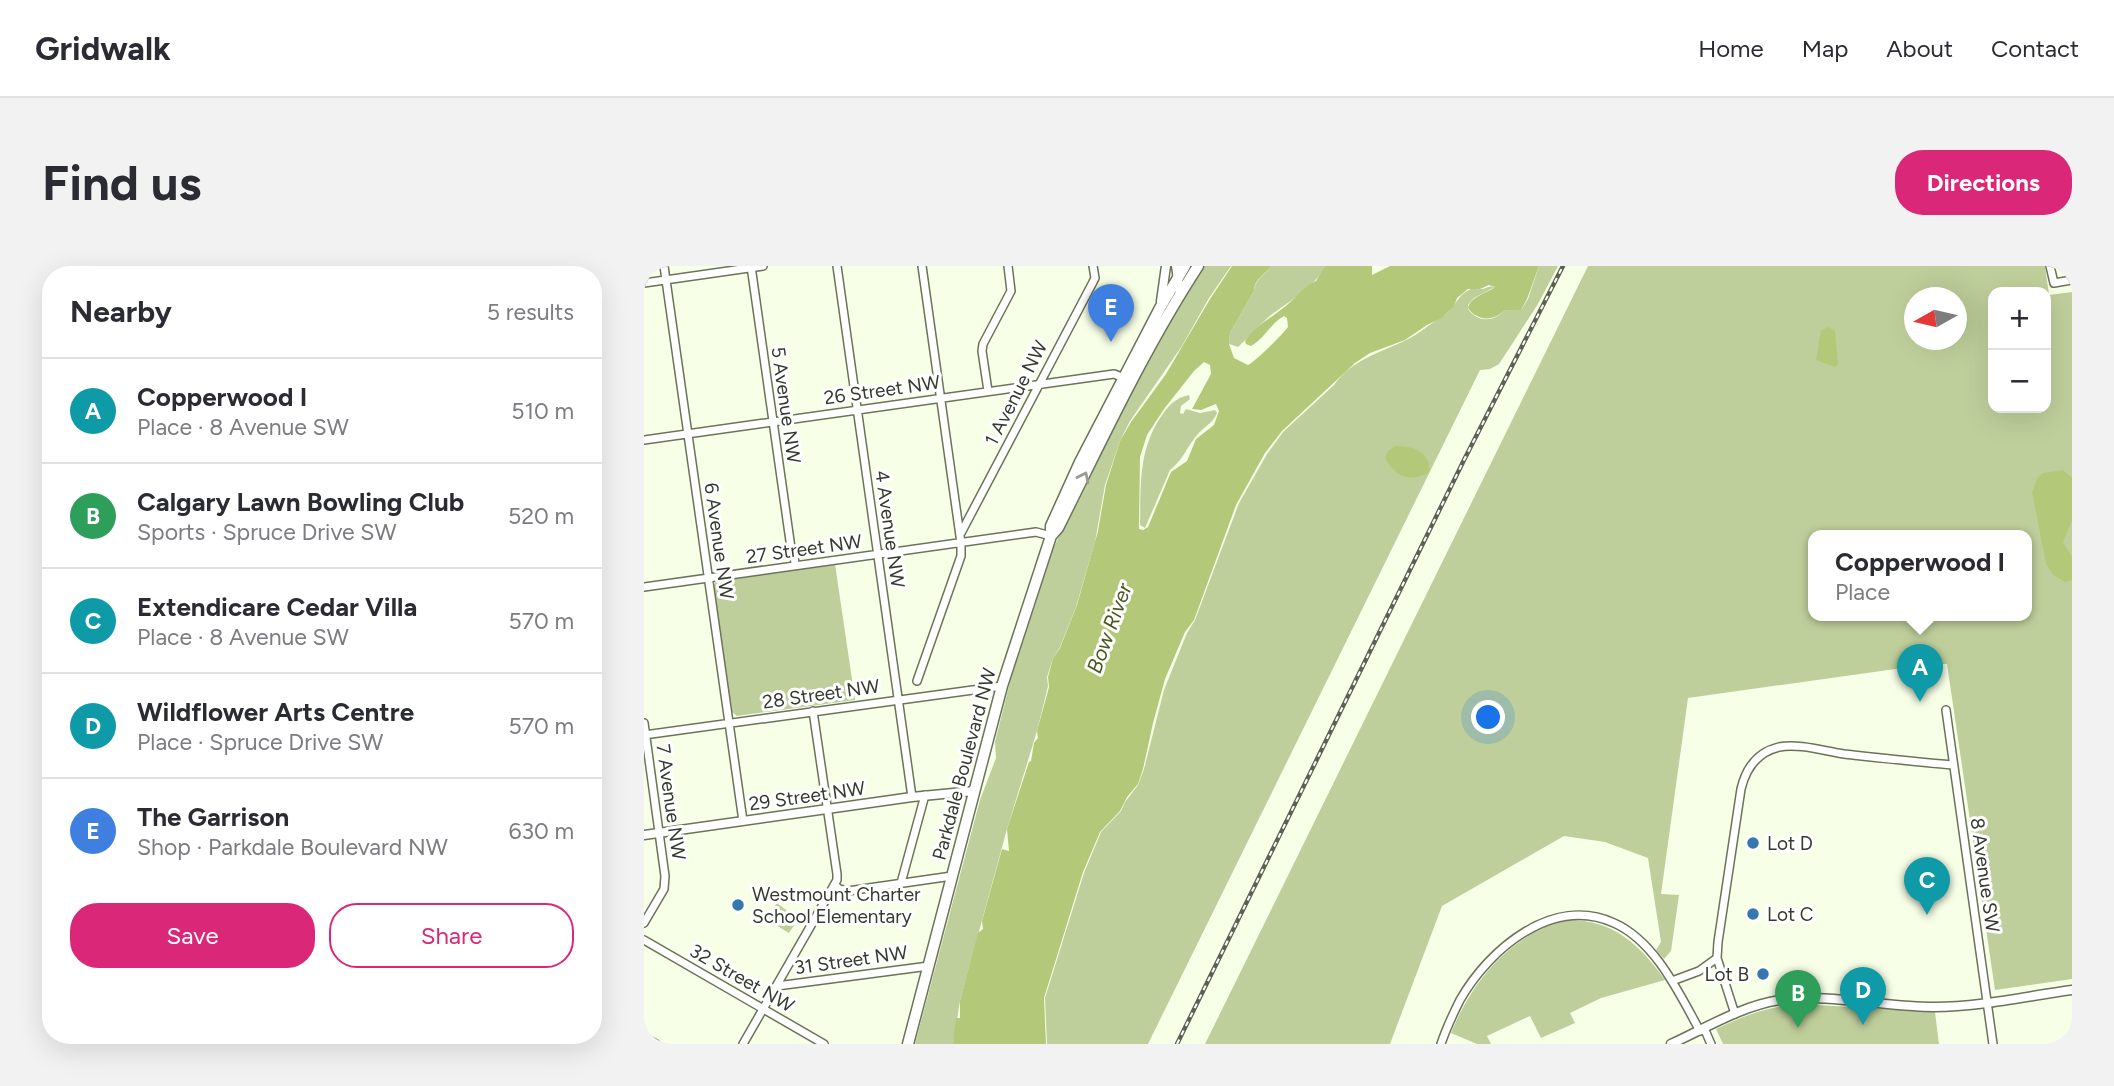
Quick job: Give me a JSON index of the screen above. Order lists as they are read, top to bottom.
{
  "streets": {
    "main road": ["Parkdale Boulevard NW"],
    "street": [
      "26 Street NW",
      "1 Avenue NW",
      "5 Avenue NW",
      "4 Avenue NW",
      "6 Avenue NW",
      "27 Street NW",
      "28 Street NW",
      "29 Street NW",
      "7 Avenue NW",
      "8 Avenue SW",
      "31 Street NW",
      "32 Street NW"
    ]
  },
  "crossings": [
    ["26 Street NW", "1 Avenue NW"],
    ["26 Street NW", "5 Avenue NW"],
    ["26 Street NW", "4 Avenue NW"],
    ["26 Street NW", "6 Avenue NW"],
    ["26 Street NW", "Parkdale Boulevard NW"],
    ["5 Avenue NW", "27 Street NW"],
    ["4 Avenue NW", "27 Street NW"],
    ["4 Avenue NW", "28 Street NW"],
    ["4 Avenue NW", "29 Street NW"],
    ["6 Avenue NW", "27 Street NW"],
    ["6 Avenue NW", "28 Street NW"],
    ["6 Avenue NW", "29 Street NW"],
    ["27 Street NW", "Parkdale Boulevard NW"],
    ["28 Street NW", "Parkdale Boulevard NW"],
    ["28 Street NW", "7 Avenue NW"],
    ["Parkdale Boulevard NW", "29 Street NW"],
    ["Parkdale Boulevard NW", "31 Street NW"],
    ["29 Street NW", "7 Avenue NW"]
  ],
  "water": ["Bow River"],
  "places": [
    "Lot D",
    "Westmount Charter School Elementary",
    "Lot C",
    "Lot B"
  ],
  "north": "left",
  "page": {
    "header": "Gridwalk",
    "nav": [
      "Home",
      "Map",
      "About",
      "Contact"
    ],
    "buttons": [
      "Directions",
      ["Save", "Share"]
    ],
    "title": "Find us",
    "heading": ["Nearby", "5 results"],
    "pins": [
      "E",
      "A",
      "C",
      "D",
      "B"
    ],
    "map_buttons": ["+", "−"],
    "list": [
      {
        "mark": "A",
        "name": "Copperwood I",
        "note": "Place · 8 Avenue SW",
        "value": "510 m"
      },
      {
        "mark": "B",
        "name": "Calgary Lawn Bowling Club",
        "note": "Sports · Spruce Drive SW",
        "value": "520 m"
      },
      {
        "mark": "C",
        "name": "Extendicare Cedar Villa",
        "note": "Place · 8 Avenue SW",
        "value": "570 m"
      },
      {
        "mark": "D",
        "name": "Wildflower Arts Centre",
        "note": "Place · Spruce Drive SW",
        "value": "570 m"
      },
      {
        "mark": "E",
        "name": "The Garrison",
        "note": "Shop · Parkdale Boulevard NW",
        "value": "630 m"
      }
    ],
    "popup": ["Copperwood I", "Place"]
  }
}
